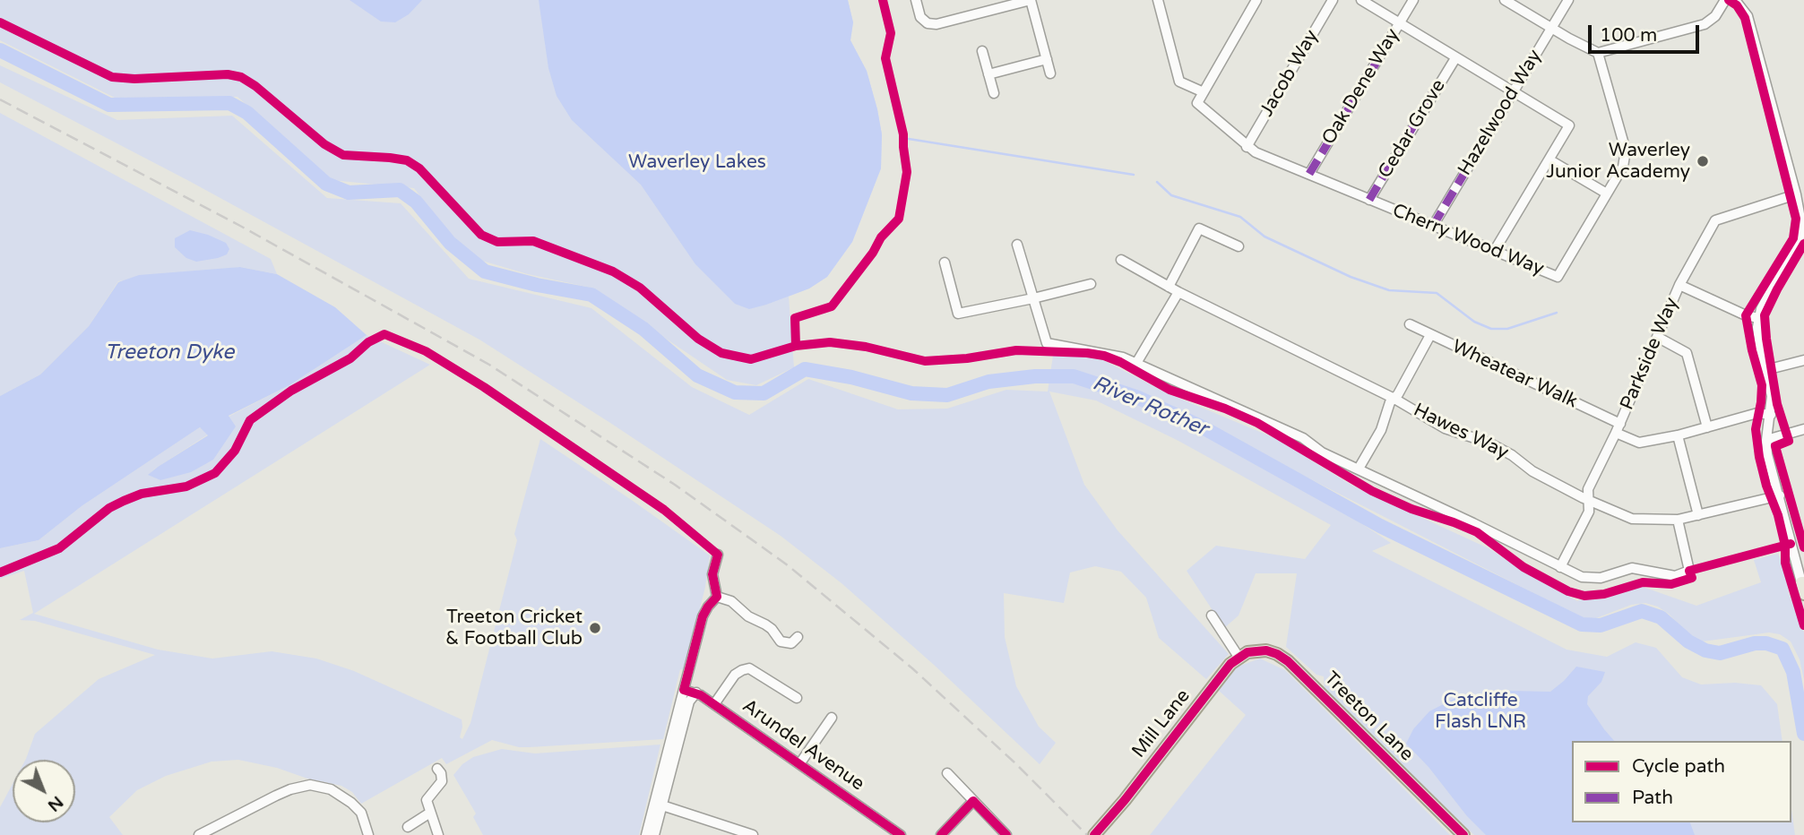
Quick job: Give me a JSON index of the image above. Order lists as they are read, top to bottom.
{
  "streets": {
    "main road": ["Treeton Lane", "Mill Lane"],
    "street": [
      "Jacob Way",
      "Oak Dene Way",
      "Hazelwood Way",
      "Cedar Grove",
      "Cherry Wood Way",
      "Parkside Way",
      "Wheatear Walk",
      "Hawes Way",
      "Arundel Avenue"
    ]
  },
  "crossings": [
    ["Jacob Way", "Cherry Wood Way"],
    ["Oak Dene Way", "Cherry Wood Way"],
    ["Hazelwood Way", "Cherry Wood Way"],
    ["Cedar Grove", "Cherry Wood Way"],
    ["Parkside Way", "Wheatear Walk"],
    ["Parkside Way", "Hawes Way"],
    ["Treeton Lane", "Mill Lane"]
  ],
  "water": ["Treeton Dyke", "River Rother"],
  "parks": ["Waverley Lakes", "Catcliffe Flash LNR"],
  "places": ["Waverley Junior Academy", "Treeton Cricket & Football Club"],
  "legend": ["Cycle path", "Path"],
  "scale_bar": "100 m",
  "north": "bottom right"
}
